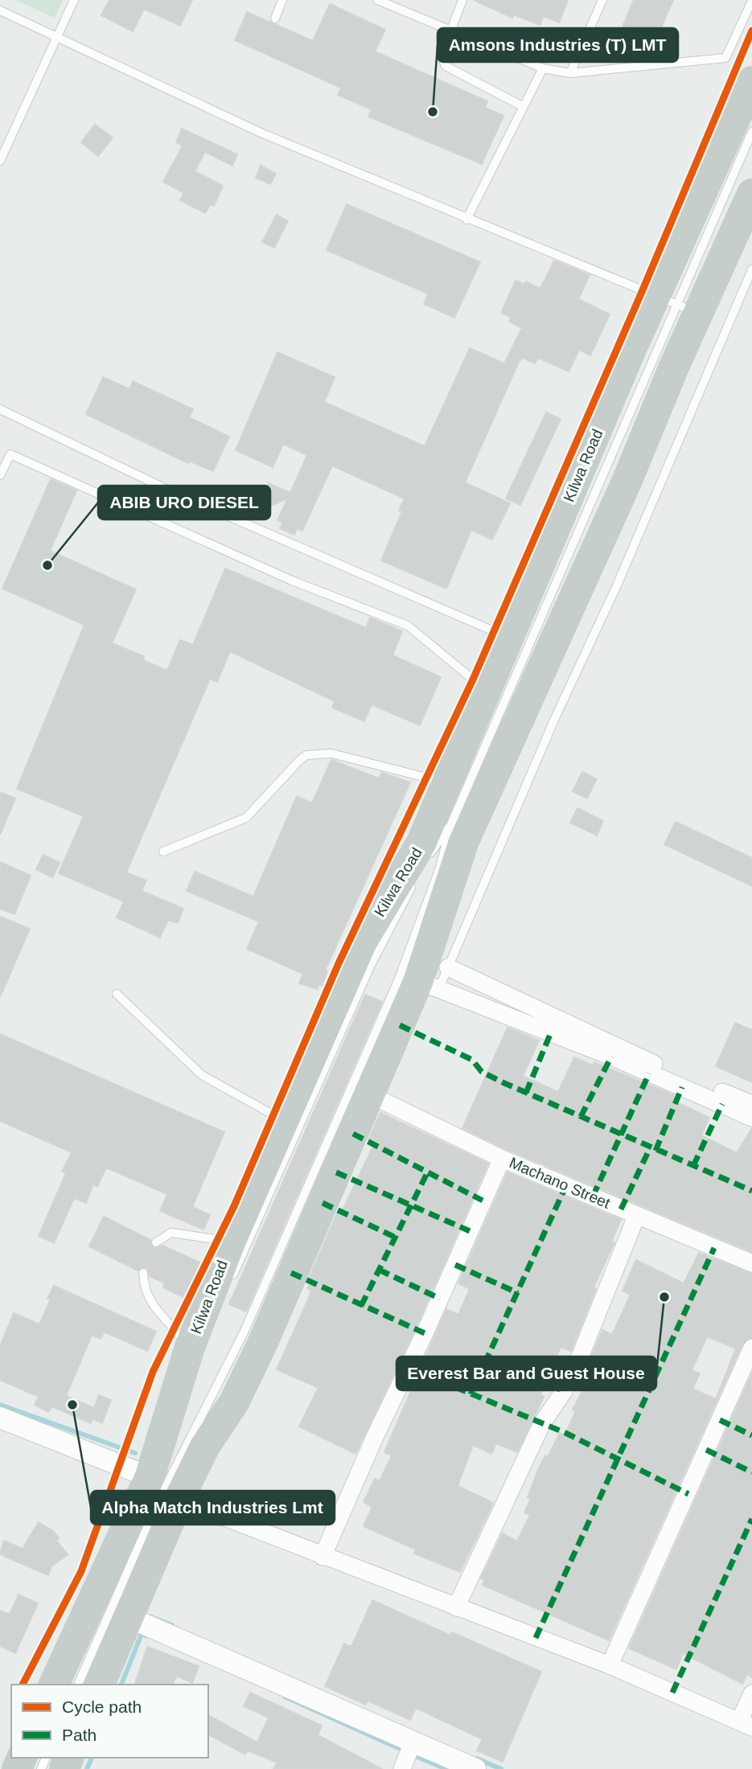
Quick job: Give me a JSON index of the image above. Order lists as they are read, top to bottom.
{
  "streets": {
    "highway": ["Kilwa Road"],
    "street": ["Machano Street"]
  },
  "crossings": [
    ["Kilwa Road", "Machano Street"]
  ],
  "places": [
    "Amsons Industries (T) LMT",
    "ABIB URO DIESEL",
    "Everest Bar and Guest House",
    "Alpha Match Industries Lmt"
  ],
  "legend": ["Cycle path", "Path"]
}
